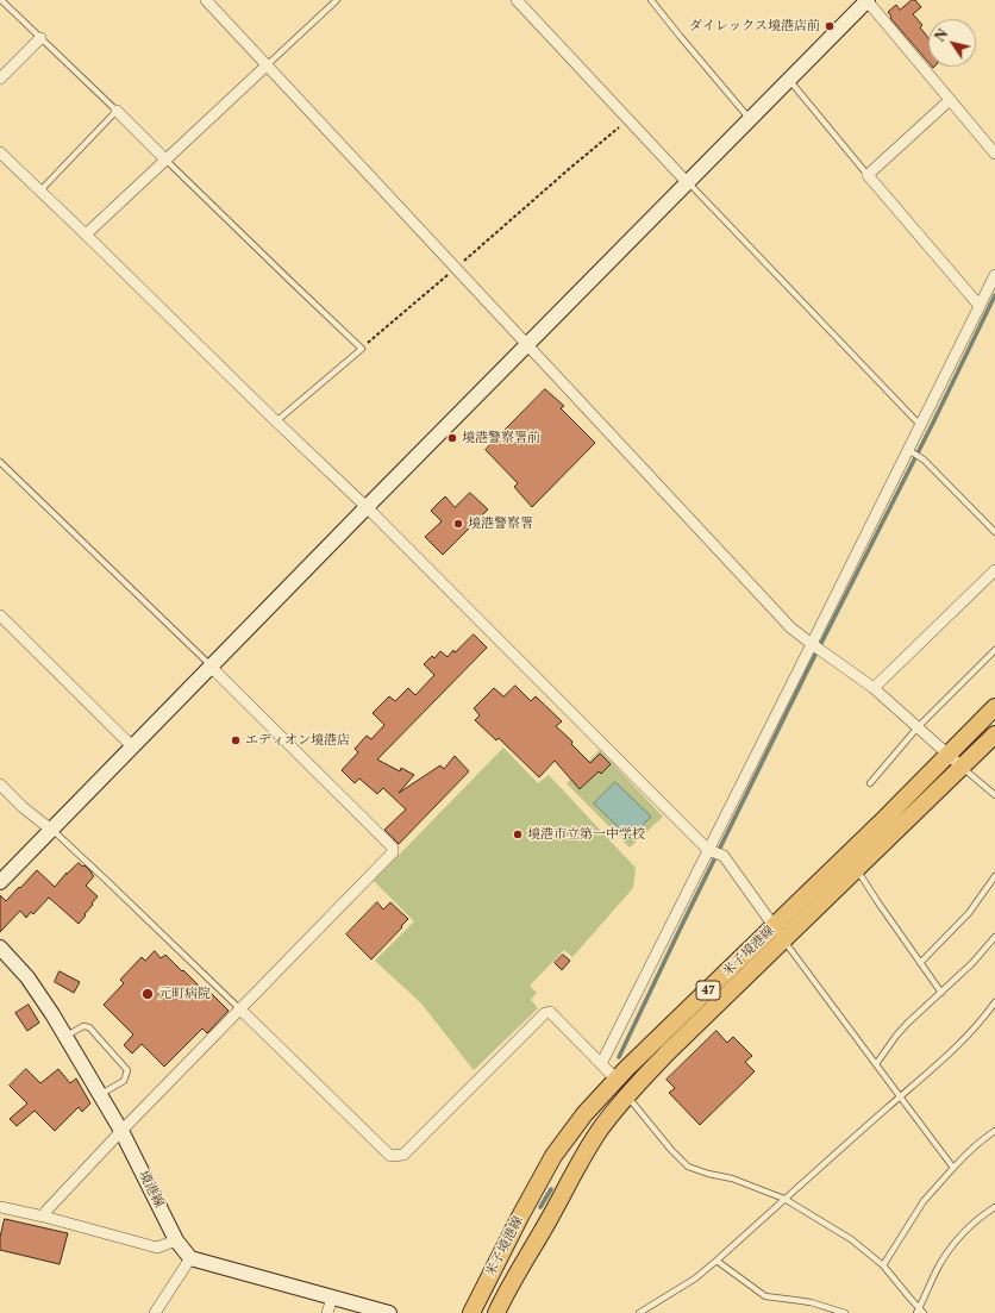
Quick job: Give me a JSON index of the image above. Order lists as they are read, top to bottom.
{
  "streets": {
    "main road": ["米子境港線", "47"],
    "street": ["境港線"]
  },
  "places": [
    "ダイレックス境港店前",
    "境港警察署前",
    "境港警察署",
    "エディオン境港店",
    "境港市立第一中学校",
    "元町病院"
  ],
  "north": "top left"
}
